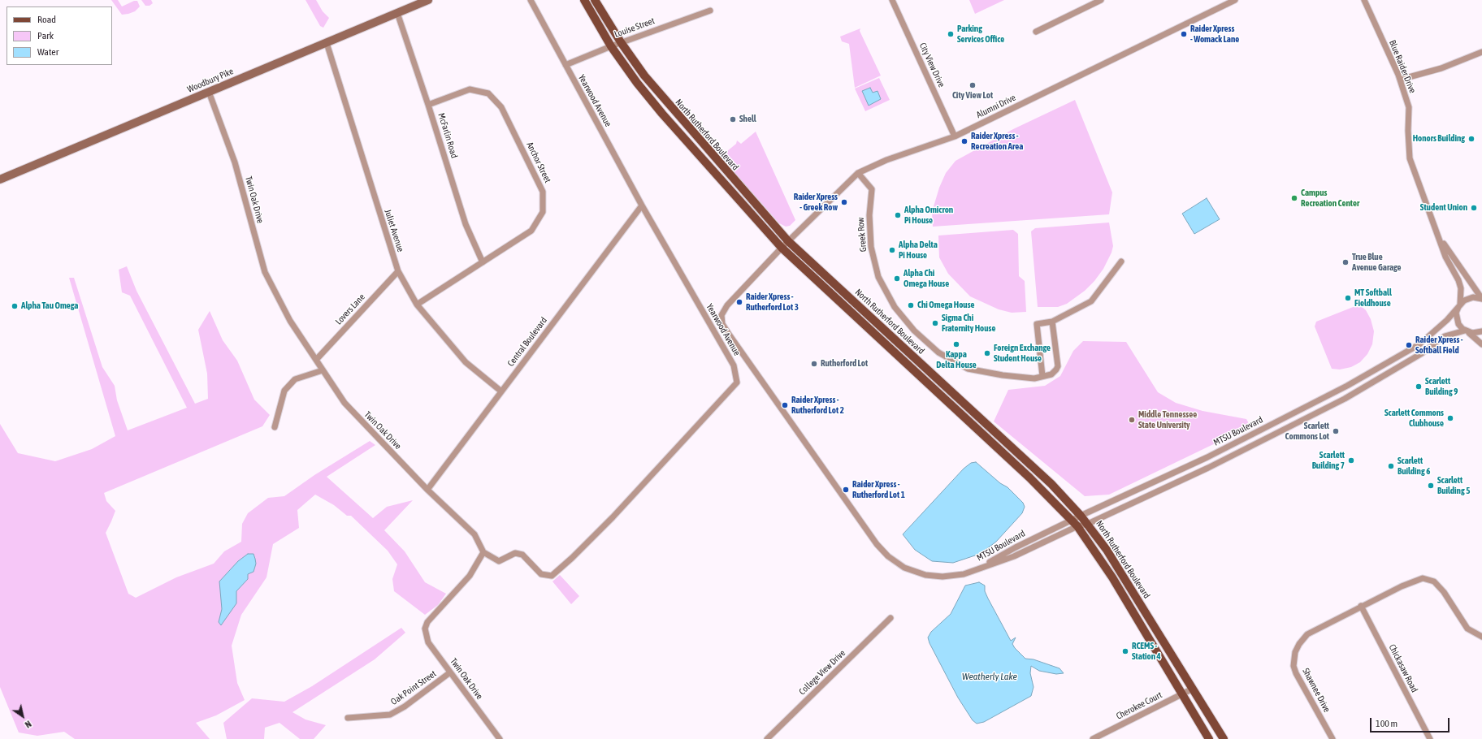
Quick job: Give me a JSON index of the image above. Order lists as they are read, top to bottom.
{
  "streets": {
    "main road": ["North Rutherford Boulevard"],
    "street": [
      "Louise Street",
      "City View Drive",
      "Blue Raider Drive",
      "Woodbury Pike",
      "Yearwood Avenue",
      "Alumni Drive",
      "McFarlin Road",
      "Anchor Street",
      "Twin Oak Drive",
      "Juliet Avenue",
      "Greek Row",
      "Lovers Lane",
      "Central Boulevard",
      "MTSU Boulevard",
      "Chickasaw Road",
      "College View Drive",
      "Oak Point Street",
      "Shawnee Drive",
      "Cherokee Court"
    ]
  },
  "crossings": [
    ["Louise Street", "Yearwood Avenue"],
    ["Louise Street", "North Rutherford Boulevard"],
    ["City View Drive", "Alumni Drive"],
    ["Blue Raider Drive", "MTSU Boulevard"],
    ["Woodbury Pike", "McFarlin Road"],
    ["Woodbury Pike", "Twin Oak Drive"],
    ["Woodbury Pike", "Juliet Avenue"],
    ["Yearwood Avenue", "Twin Oak Drive"],
    ["Yearwood Avenue", "Central Boulevard"],
    ["Alumni Drive", "North Rutherford Boulevard"],
    ["Alumni Drive", "Greek Row"],
    ["Alumni Drive", "MTSU Boulevard"],
    ["North Rutherford Boulevard", "MTSU Boulevard"],
    ["North Rutherford Boulevard", "Cherokee Court"],
    ["McFarlin Road", "Anchor Street"],
    ["Anchor Street", "Juliet Avenue"],
    ["Twin Oak Drive", "Lovers Lane"],
    ["Twin Oak Drive", "Central Boulevard"],
    ["Twin Oak Drive", "Oak Point Street"],
    ["Juliet Avenue", "Lovers Lane"],
    ["Juliet Avenue", "Central Boulevard"],
    ["Chickasaw Road", "Shawnee Drive"]
  ],
  "water": ["Weatherly Lake"],
  "places": [
    "Parking Services Office",
    "Raider Xpress - Womack Lane",
    "City View Lot",
    "Shell",
    "Honors Building",
    "Raider Xpress - Recreation Area",
    "Campus Recreation Center",
    "Raider Xpress - Greek Row",
    "Student Union",
    "Alpha Omicron Pi House",
    "Alpha Delta Pi House",
    "True Blue Avenue Garage",
    "Alpha Chi Omega House",
    "MT Softball Fieldhouse",
    "Raider Xpress - Rutherford Lot 3",
    "Chi Omega House",
    "Alpha Tau Omega",
    "Sigma Chi Fraternity House",
    "Kappa Delta House",
    "Raider Xpress - Softball Field",
    "Foreign Exchange Student House",
    "Rutherford Lot",
    "Scarlett Building 9",
    "Raider Xpress - Rutherford Lot 2",
    "Scarlett Commons Clubhouse",
    "Middle Tennessee State University",
    "Scarlett Commons Lot",
    "Scarlett Building 7",
    "Scarlett Building 6",
    "Scarlett Building 5",
    "Raider Xpress - Rutherford Lot 1",
    "RCEMS - Station 4"
  ],
  "legend": ["Road", "Park", "Water"],
  "scale_bar": "100 m",
  "north": "bottom right"
}
